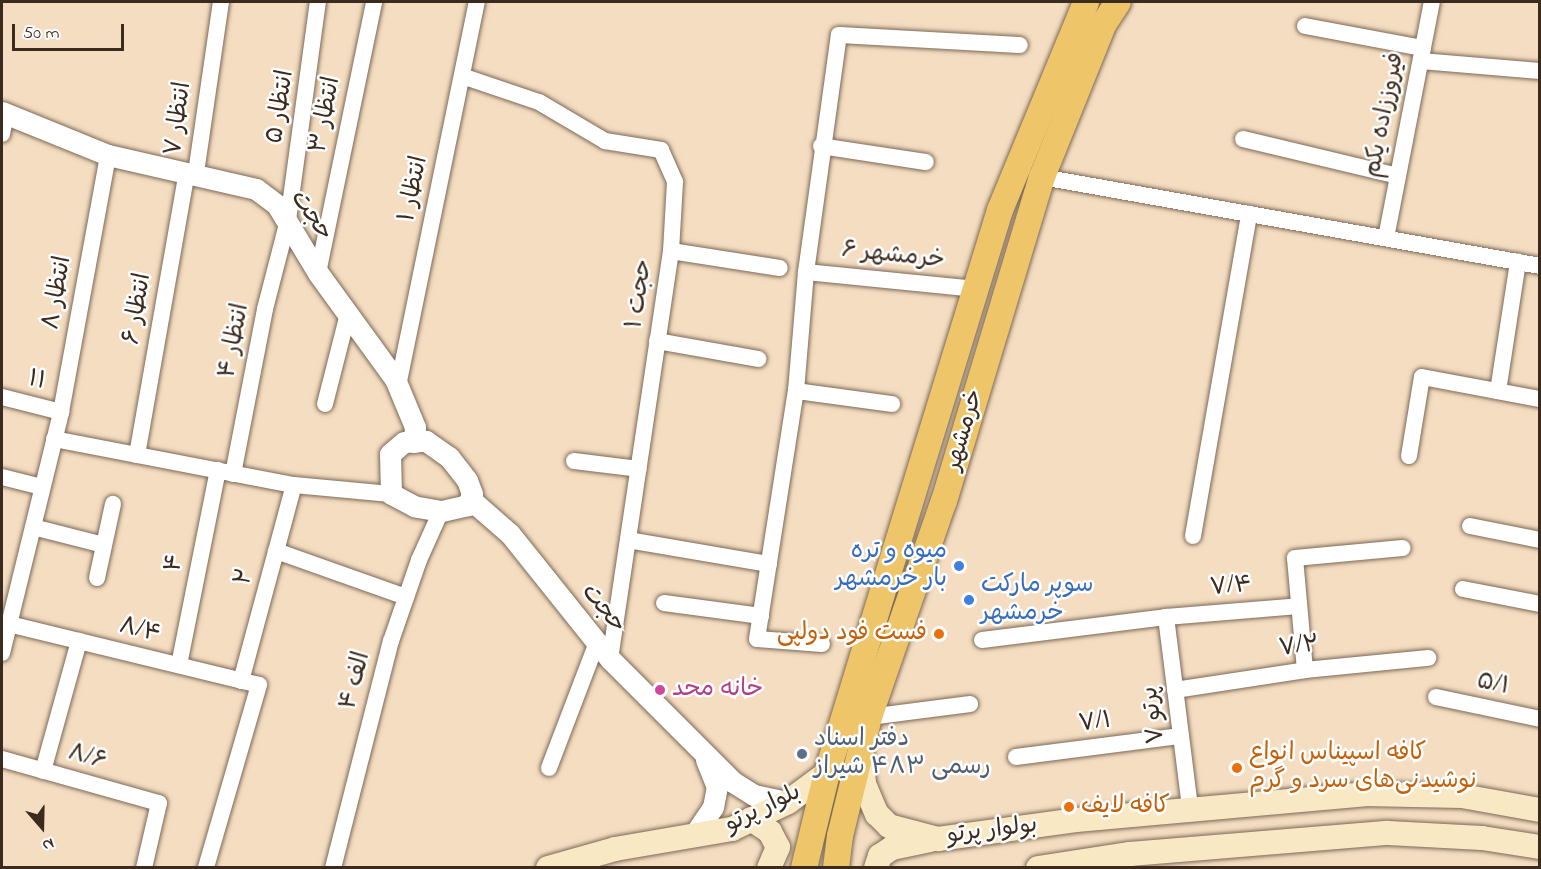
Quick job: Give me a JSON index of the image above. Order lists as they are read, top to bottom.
{
  "streets": {
    "main road": ["خرمشهر", "بلوار پرتو", "بولوار پرتو"],
    "street": [
      "انتظار ۵",
      "انتظار ۳",
      "فیروززاده یکم",
      "انتظار ۷",
      "انتظار ۱",
      "حجت",
      "خرمشهر ۶",
      "انتظار ۸",
      "حجت ۱",
      "انتظار ۶",
      "انتظار ۴",
      "۱۱",
      "۴",
      "۲",
      "۷/۴",
      "۸/۴",
      "۷/۲",
      "۴ الف",
      "۵/۱",
      "پرتو ۷",
      "۷/۱",
      "۸/۶"
    ]
  },
  "crossings": [
    ["انتظار ۵", "حجت"],
    ["انتظار ۵", "انتظار ۴"],
    ["انتظار ۳", "حجت"],
    ["انتظار ۷", "حجت"],
    ["انتظار ۷", "انتظار ۶"],
    ["انتظار ۱", "حجت"],
    ["انتظار ۱", "حجت ۱"],
    ["حجت", "انتظار ۸"],
    ["حجت", "حجت ۱"],
    ["حجت", "انتظار ۶"],
    ["حجت", "انتظار ۴"],
    ["حجت", "۴ الف"],
    ["حجت", "بلوار پرتو"],
    ["انتظار ۸", "۱۱"],
    ["انتظار ۸", "۸/۴"],
    ["انتظار ۴", "۴"],
    ["خرمشهر", "بولوار پرتو"],
    ["۴", "۸/۴"],
    ["۲", "۸/۴"],
    ["۷/۴", "پرتو ۷"],
    ["۷/۲", "پرتو ۷"],
    ["پرتو ۷", "۷/۱"],
    ["پرتو ۷", "بولوار پرتو"]
  ],
  "places": [
    "میوه و تره بار خرمشهر",
    "سوپر مارکت خرمشهر",
    "فست فود دولپی",
    "خانه محد",
    "دفتر اسناد رسمی ۴۸۳ شیراز",
    "كافه اسپیناس انواع نوشیدنی‌های سرد و گرم",
    "کافه لایف"
  ],
  "scale_bar": "50 m",
  "north": "bottom"
}
